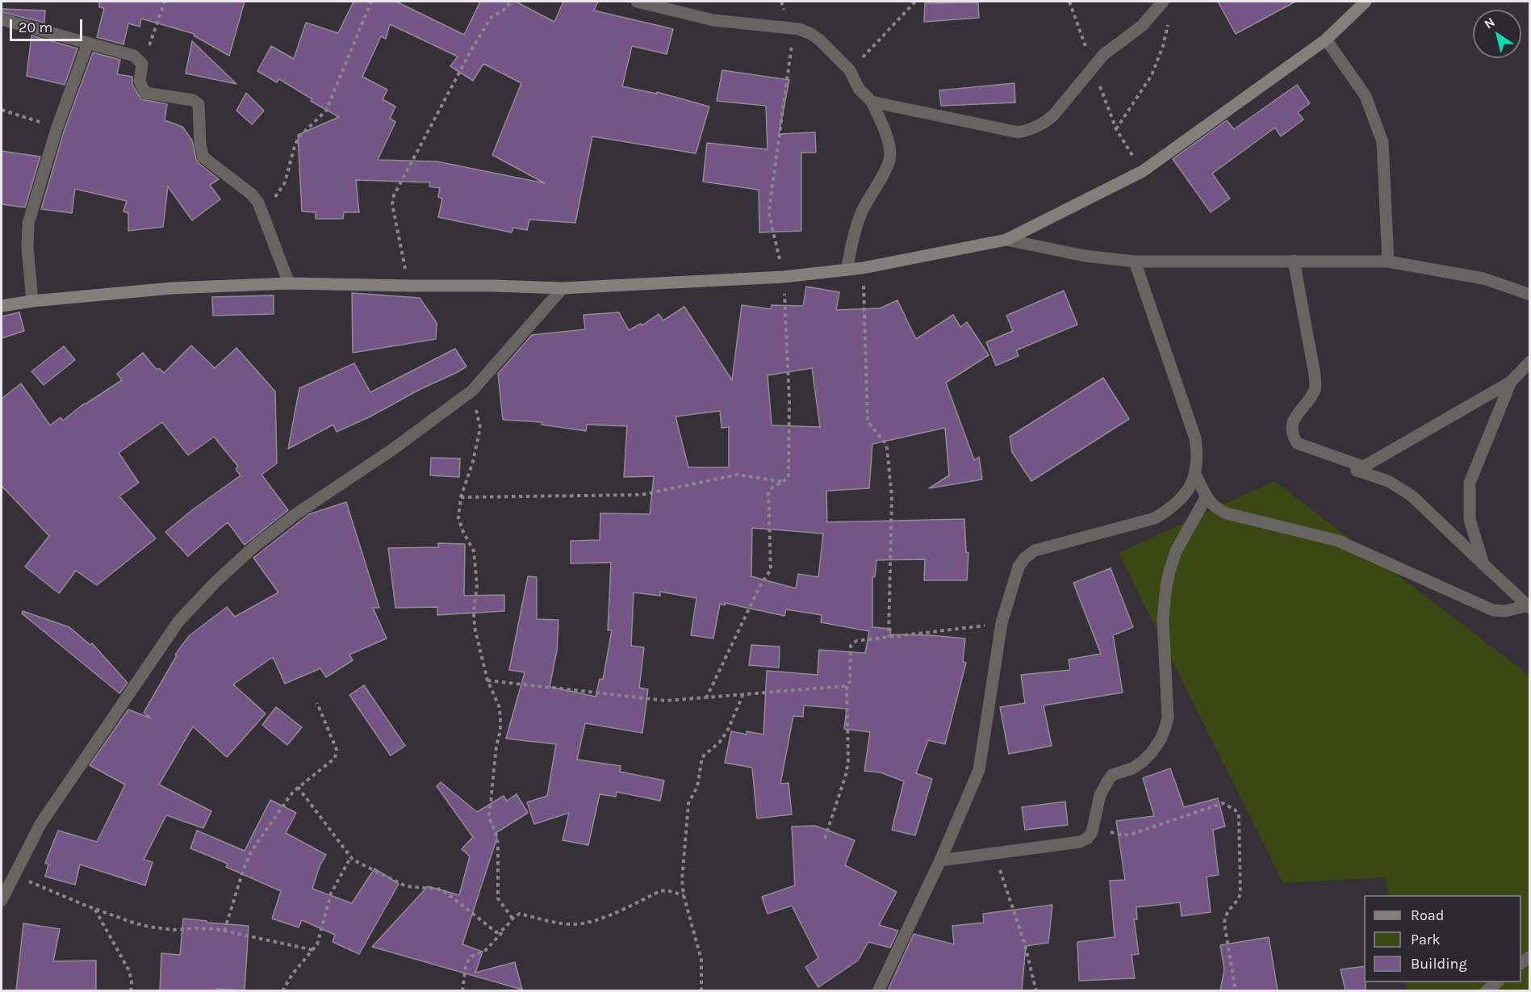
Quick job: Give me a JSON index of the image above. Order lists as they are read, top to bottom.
{
  "legend": ["Road", "Park", "Building"],
  "scale_bar": "20 m",
  "north": "top left"
}
